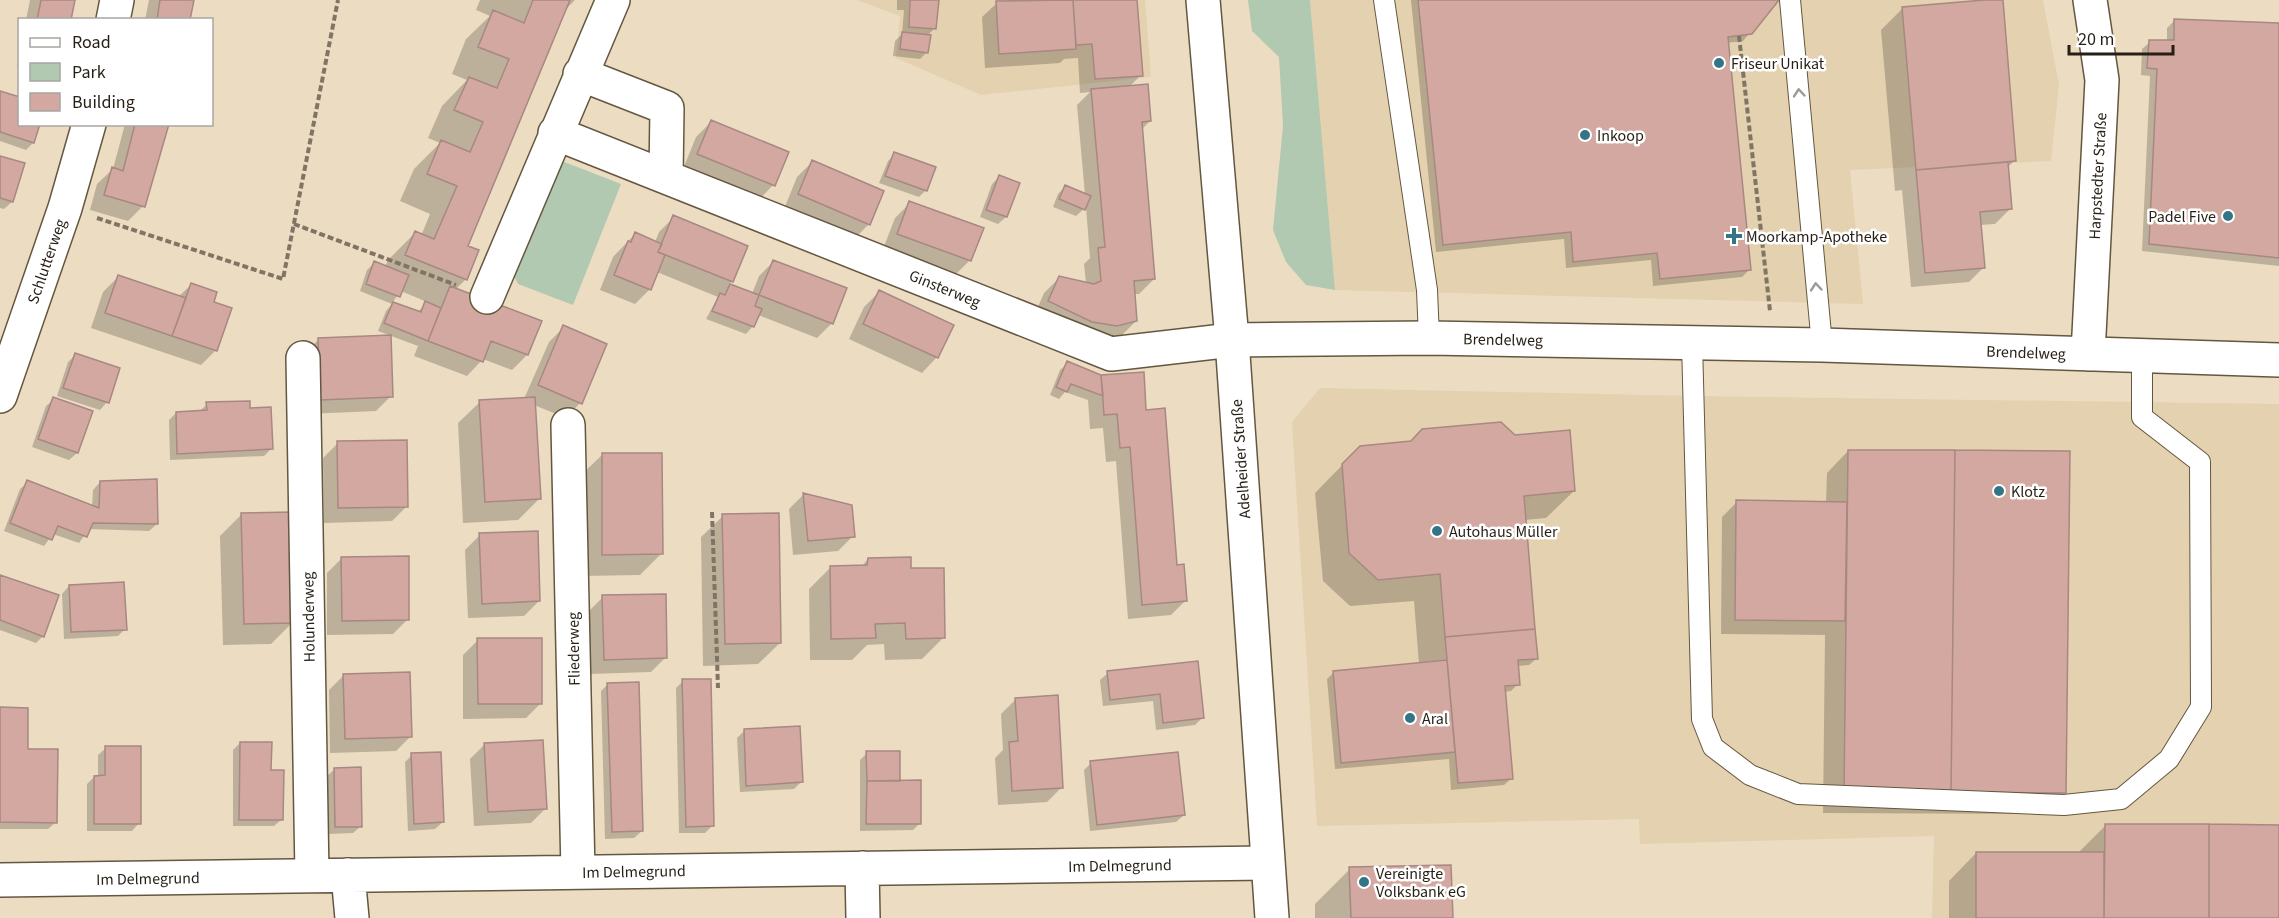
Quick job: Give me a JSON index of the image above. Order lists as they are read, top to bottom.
{
  "streets": {
    "street": [
      "Harpstedter Straße",
      "Schlutterweg",
      "Ginsterweg",
      "Brendelweg",
      "Adelheider Straße",
      "Holunderweg",
      "Fliederweg",
      "Im Delmegrund"
    ]
  },
  "crossings": [
    ["Harpstedter Straße", "Brendelweg"],
    ["Ginsterweg", "Brendelweg"],
    ["Ginsterweg", "Adelheider Straße"],
    ["Brendelweg", "Adelheider Straße"],
    ["Adelheider Straße", "Im Delmegrund"],
    ["Holunderweg", "Im Delmegrund"],
    ["Fliederweg", "Im Delmegrund"]
  ],
  "places": {
    "other": [
      "Friseur Unikat",
      "Inkoop",
      "Padel Five",
      "Klotz",
      "Autohaus Müller",
      "Aral",
      "Vereinigte Volksbank eG"
    ],
    "health": ["Moorkamp-Apotheke"]
  },
  "legend": ["Road", "Park", "Building"],
  "scale_bar": "20 m"
}
